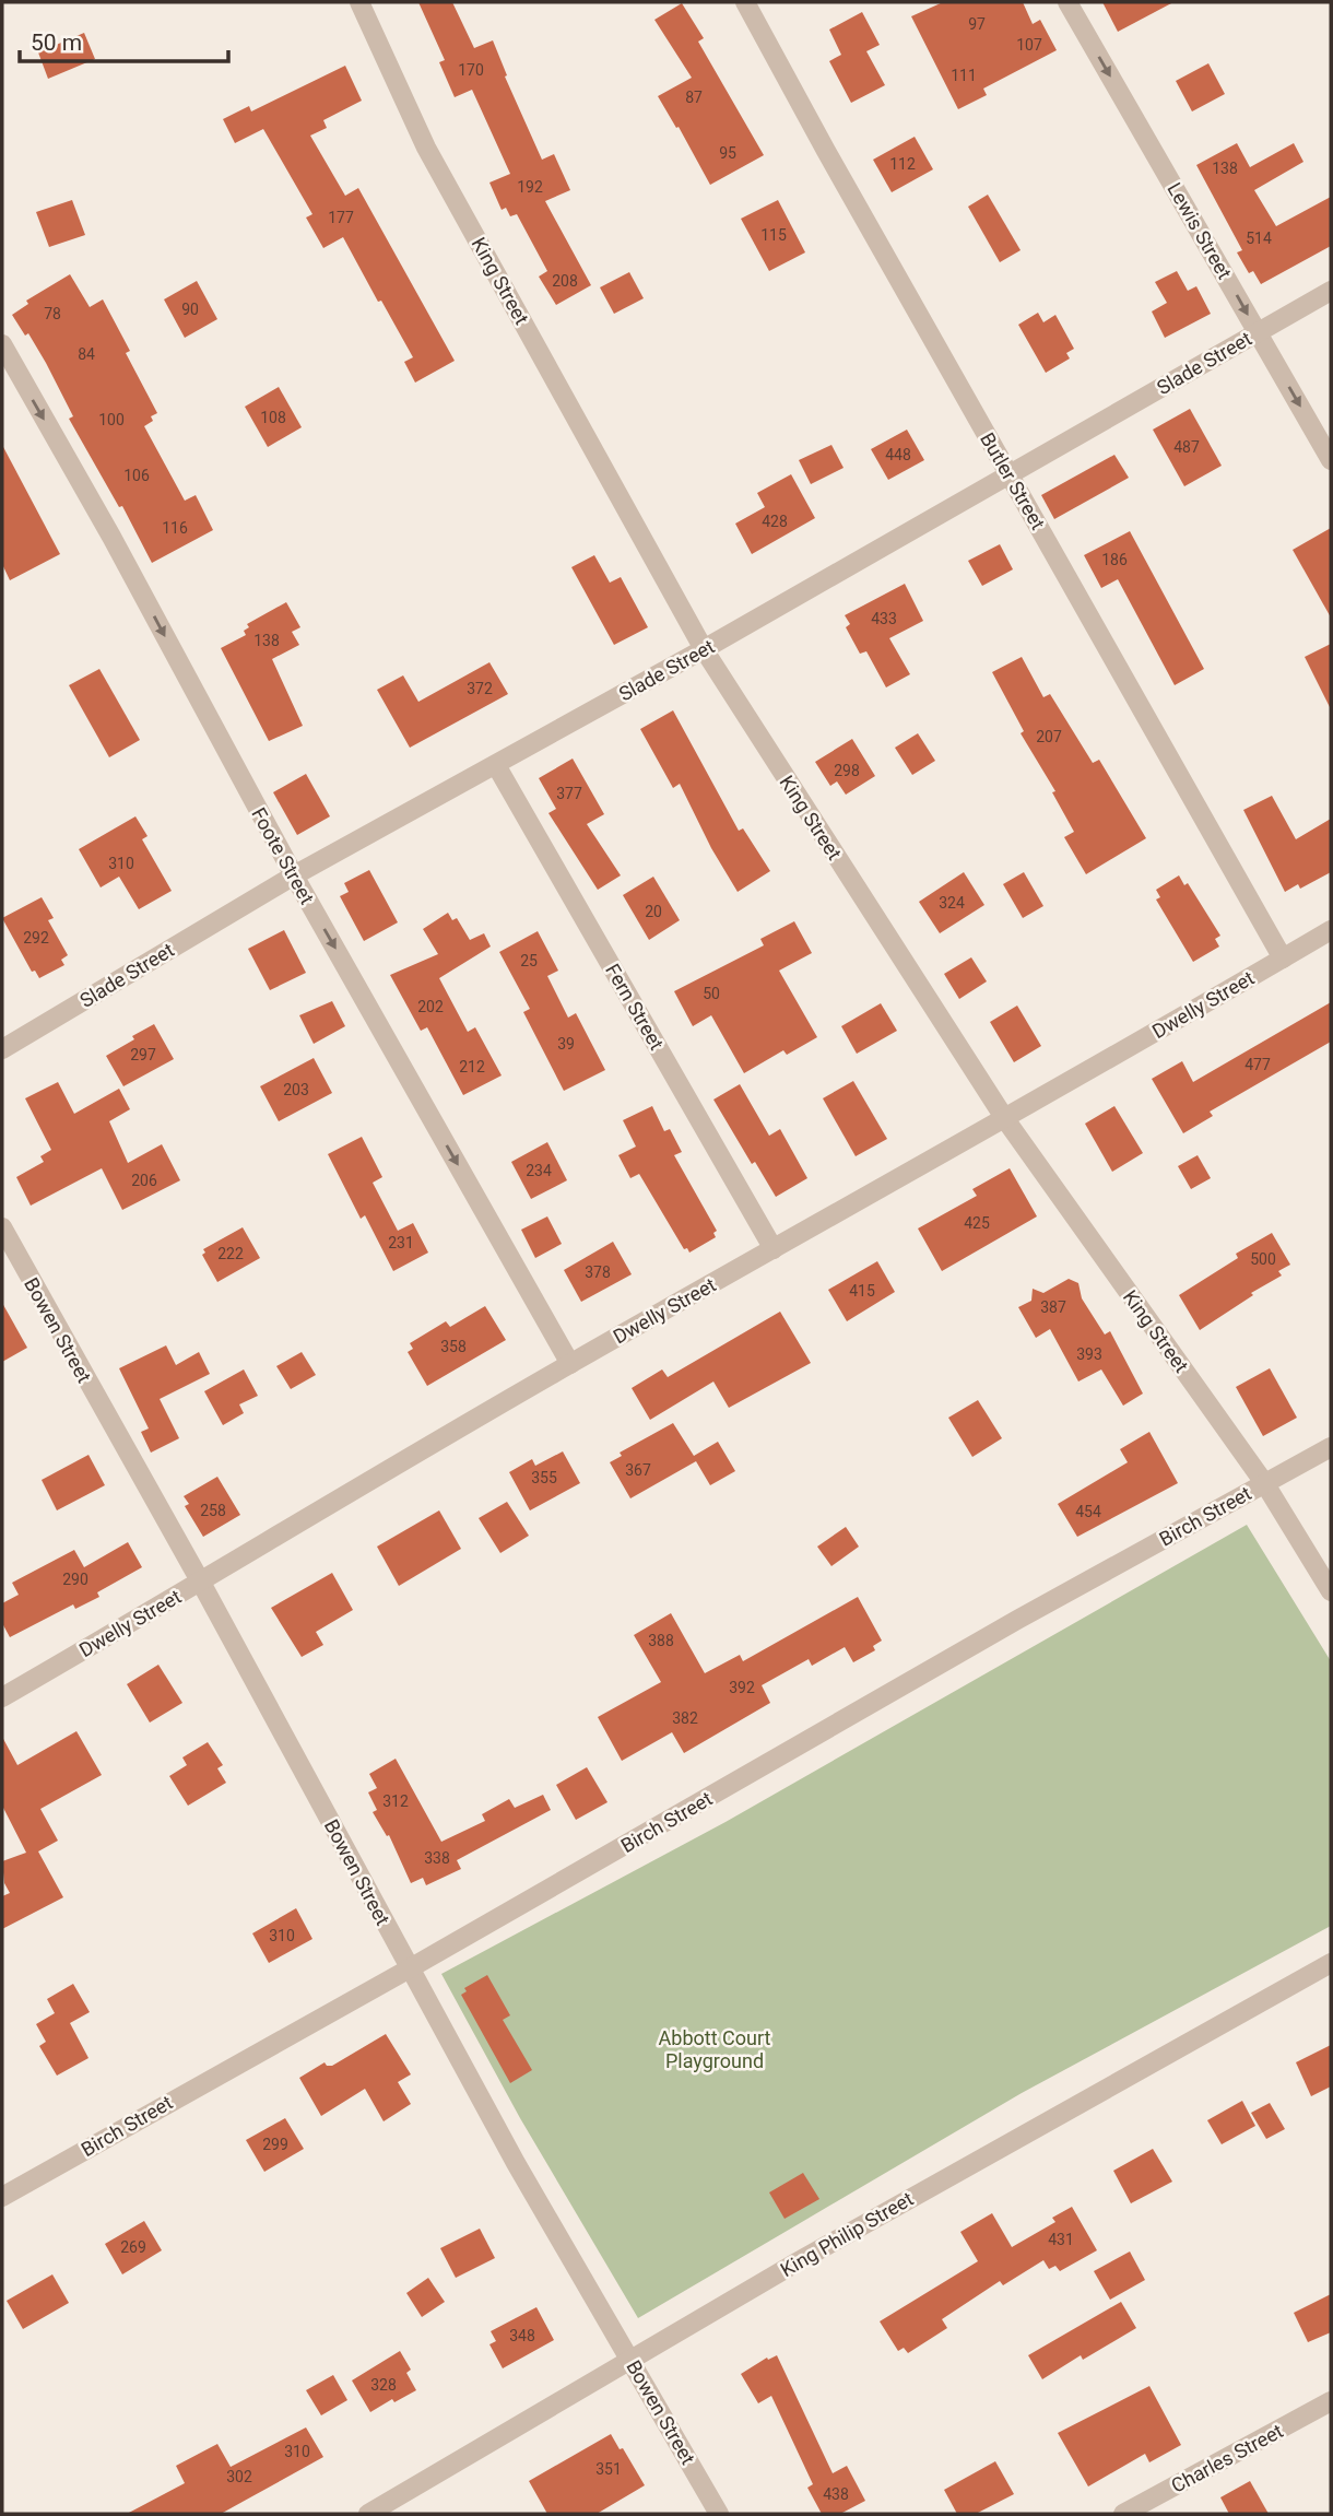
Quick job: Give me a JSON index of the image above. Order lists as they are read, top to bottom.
{
  "streets": {
    "street": [
      "Lewis Street",
      "King Street",
      "Slade Street",
      "Butler Street",
      "Foote Street",
      "Dwelly Street",
      "Fern Street",
      "Bowen Street",
      "Birch Street",
      "King Philip Street",
      "Charles Street"
    ]
  },
  "crossings": [
    ["Lewis Street", "Slade Street"],
    ["King Street", "Slade Street"],
    ["King Street", "Dwelly Street"],
    ["King Street", "Birch Street"],
    ["Slade Street", "Butler Street"],
    ["Slade Street", "Foote Street"],
    ["Slade Street", "Fern Street"],
    ["Butler Street", "Dwelly Street"],
    ["Foote Street", "Dwelly Street"],
    ["Dwelly Street", "Fern Street"],
    ["Dwelly Street", "Bowen Street"],
    ["Bowen Street", "Birch Street"],
    ["Bowen Street", "King Philip Street"]
  ],
  "one_way": ["Lewis Street", "Foote Street"],
  "parks": ["Abbott Court Playground"],
  "house_numbers": [
    "97",
    "107",
    "170",
    "111",
    "87",
    "95",
    "112",
    "138",
    "192",
    "177",
    "115",
    "514",
    "208",
    "90",
    "78",
    "84",
    "108",
    "100",
    "487",
    "448",
    "106",
    "428",
    "116",
    "186",
    "433",
    "138",
    "372",
    "207",
    "298",
    "377",
    "310",
    "324",
    "20",
    "292",
    "25",
    "50",
    "202",
    "39",
    "297",
    "477",
    "212",
    "203",
    "234",
    "206",
    "425",
    "231",
    "222",
    "500",
    "378",
    "415",
    "387",
    "358",
    "393",
    "367",
    "355",
    "258",
    "454",
    "290",
    "388",
    "392",
    "382",
    "312",
    "338",
    "310",
    "299",
    "431",
    "269",
    "348",
    "328",
    "310",
    "351",
    "302",
    "438"
  ],
  "scale_bar": "50 m"
}
